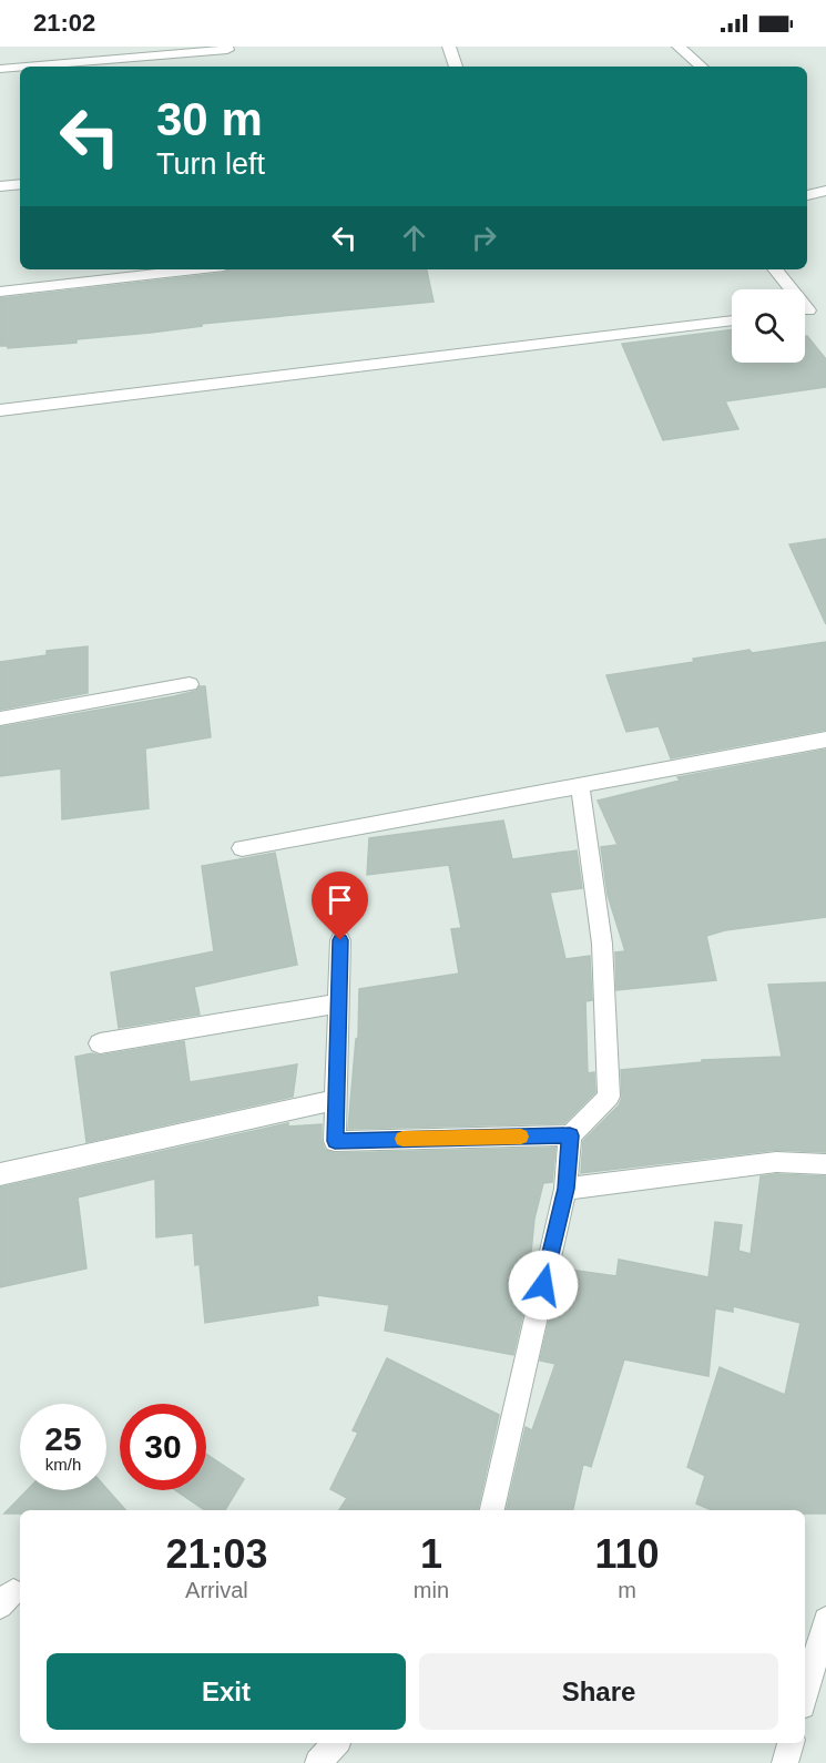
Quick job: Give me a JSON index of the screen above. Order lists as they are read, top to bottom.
{
  "page": {
    "status": "21:02",
    "turn": ["30 m", "Turn left"],
    "speed": "25 km/h",
    "limit": "30",
    "eta": [
      "21:03",
      "Arrival",
      "1",
      "min",
      "110",
      "m"
    ],
    "buttons": ["Exit", "Share"]
  }
}
